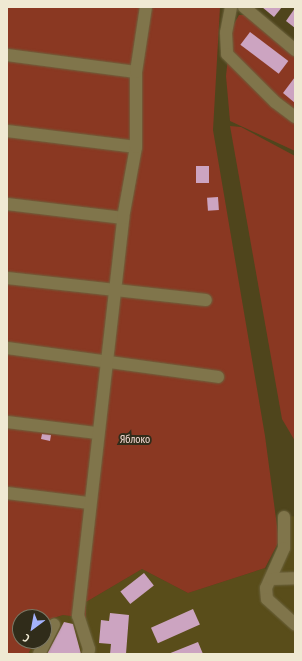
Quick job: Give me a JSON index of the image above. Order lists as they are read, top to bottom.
{
  "parks": ["Яблоко"],
  "north": "bottom left"
}
